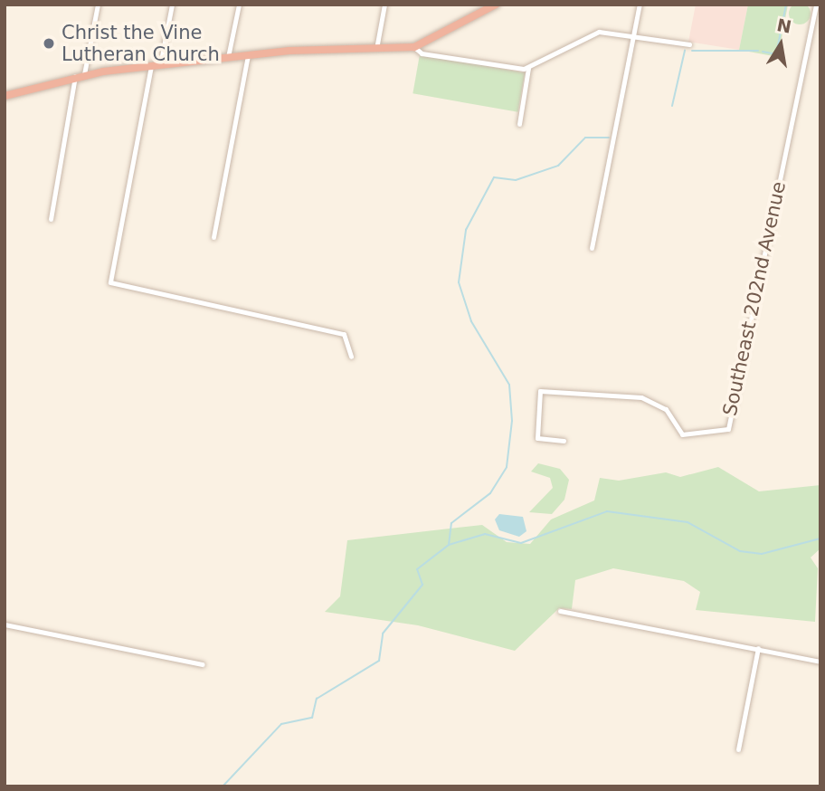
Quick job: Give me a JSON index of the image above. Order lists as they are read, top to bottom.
{
  "streets": {
    "street": ["Southeast 202nd Avenue"]
  },
  "places": ["Christ the Vine Lutheran Church"],
  "north": "top"
}
